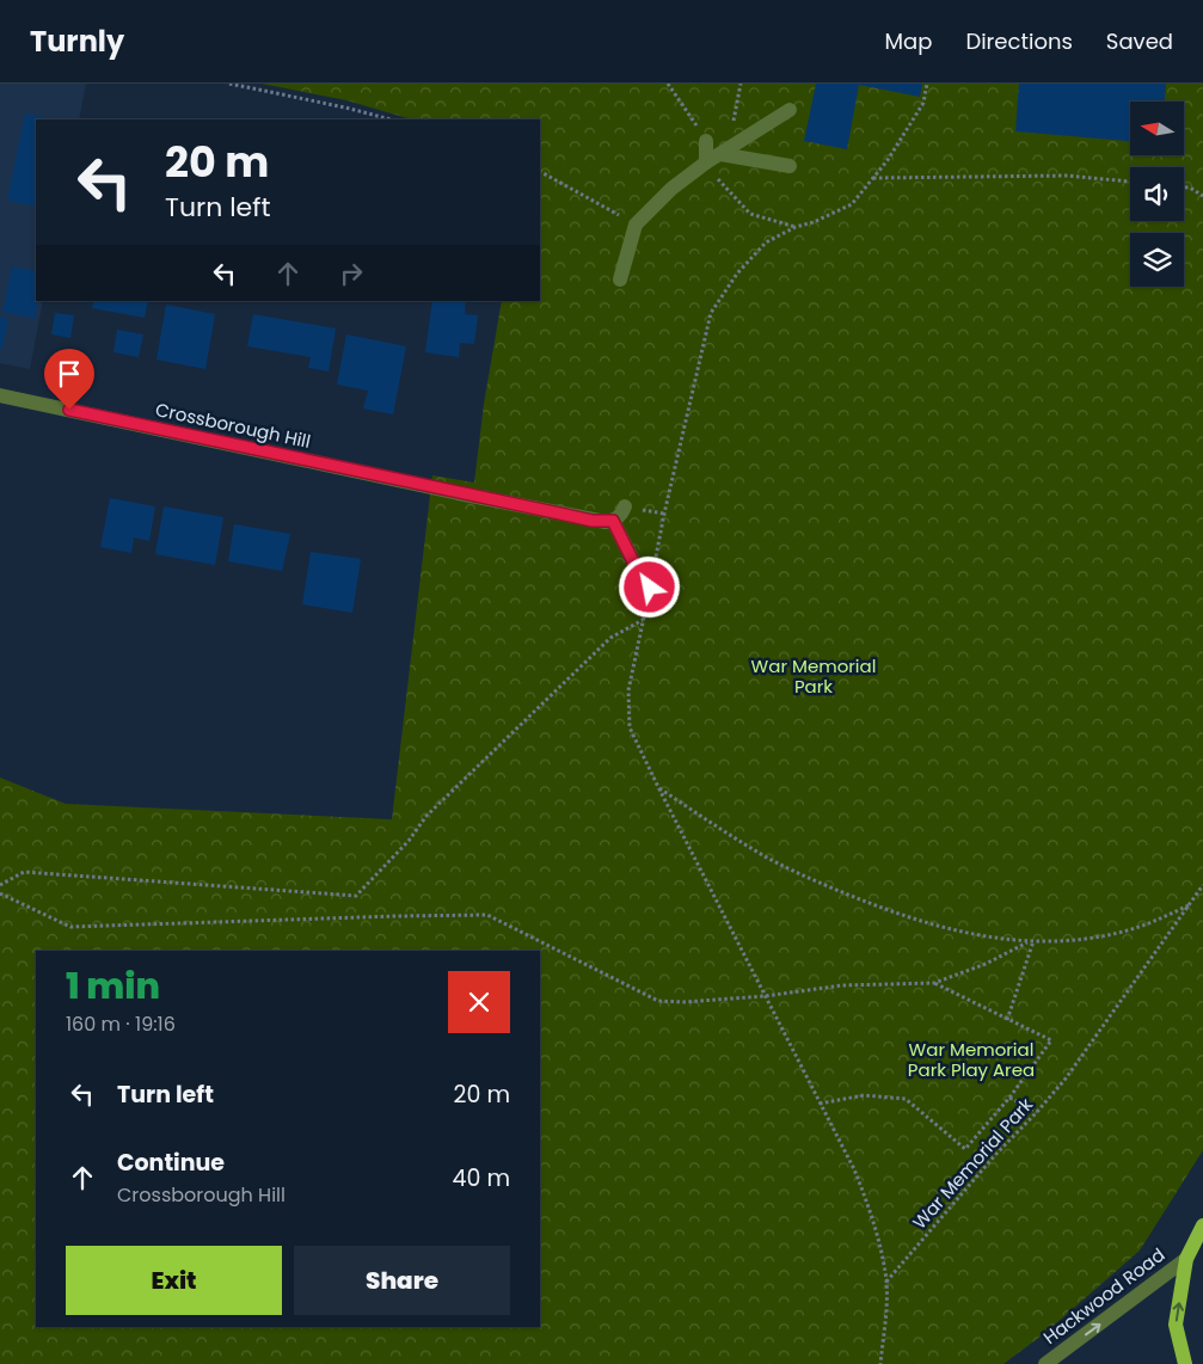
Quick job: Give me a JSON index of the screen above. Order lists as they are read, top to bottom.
{
  "streets": {
    "street": ["Crossborough Hill", "Hackwood Road"],
    "path": ["War Memorial Park"]
  },
  "one_way": ["Hackwood Road"],
  "parks": ["War Memorial Park", "War Memorial Park Play Area"],
  "north": "left",
  "page": {
    "header": "Turnly",
    "nav": ["Map", "Directions", "Saved"],
    "turn": ["20 m", "Turn left"],
    "heading": ["1 min", "160 m · 19:16"],
    "list": [
      {
        "name": "Turn left",
        "value": "20 m"
      },
      {
        "name": "Continue",
        "note": "Crossborough Hill",
        "value": "40 m"
      }
    ],
    "buttons": ["Exit", "Share"]
  }
}
